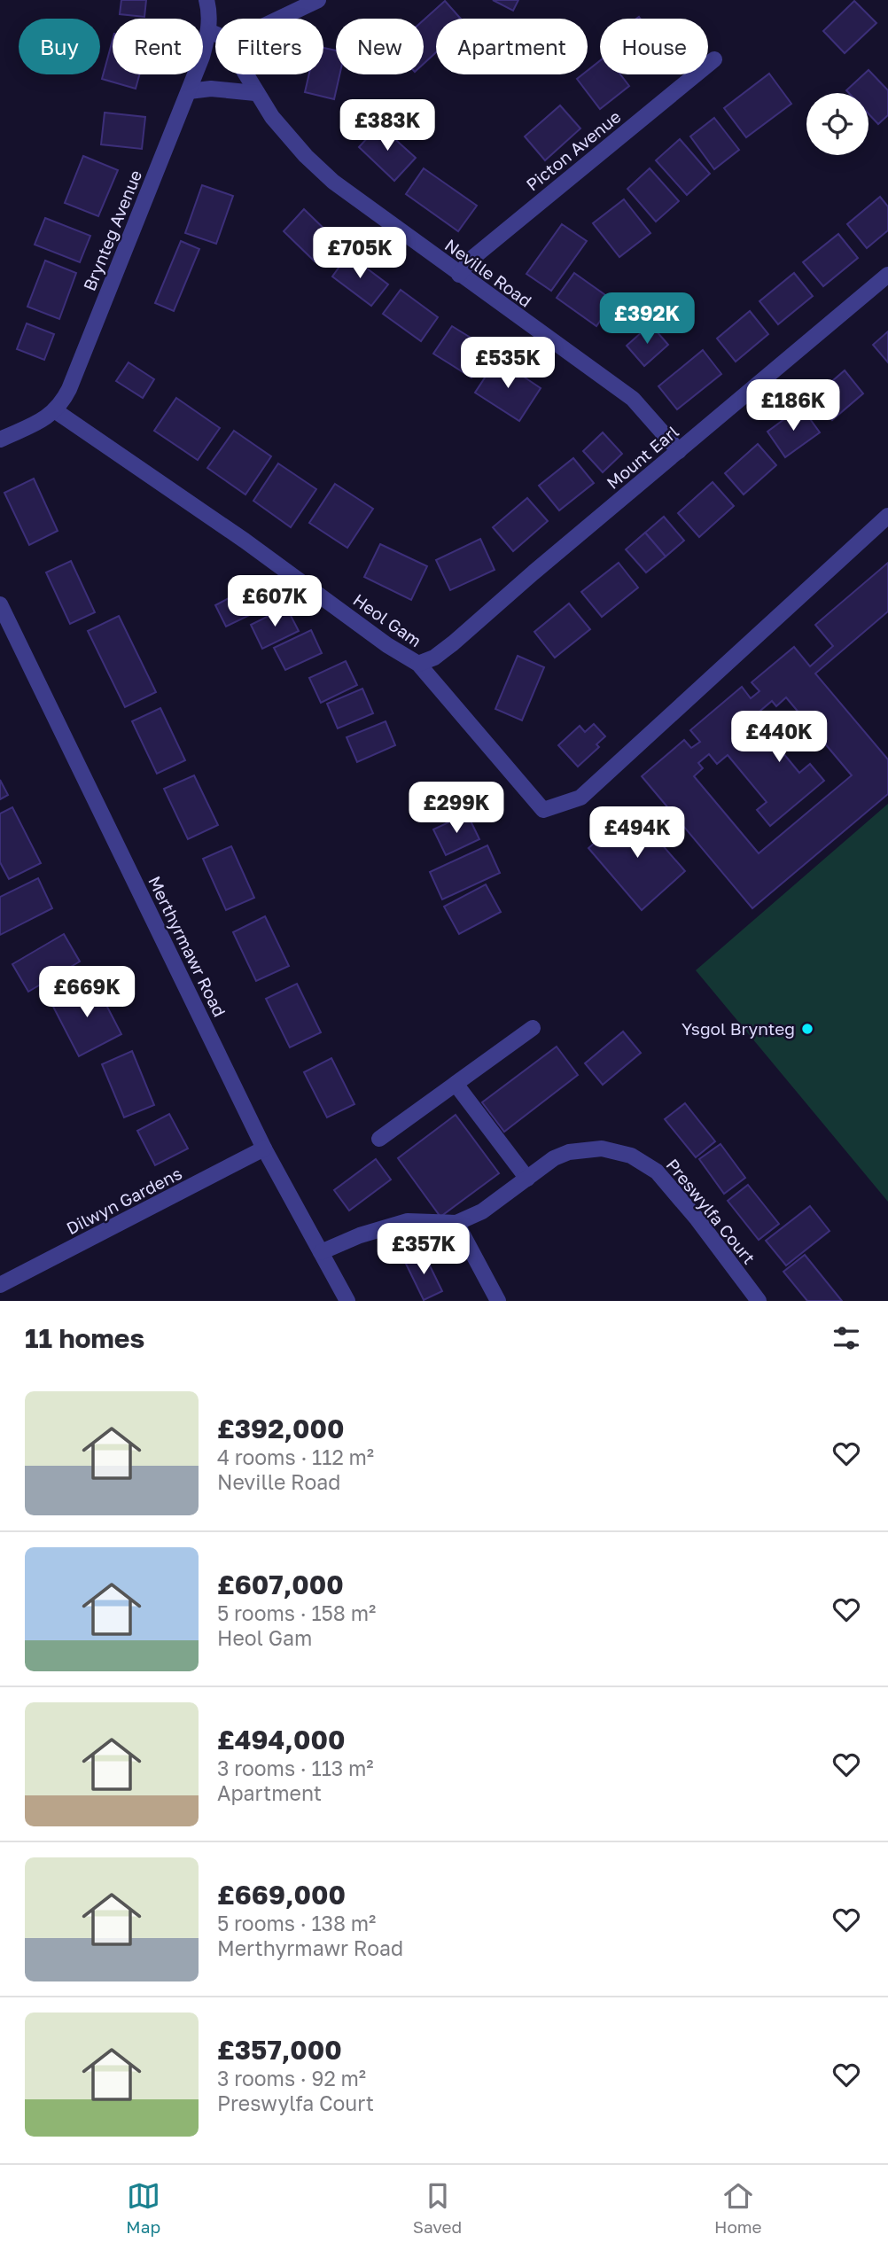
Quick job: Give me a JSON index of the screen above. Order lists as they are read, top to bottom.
{
  "streets": {
    "street": [
      "Picton Avenue",
      "Brynteg Avenue",
      "Neville Road",
      "Mount Earl",
      "Heol Gam",
      "Merthyrmawr Road",
      "Dilwyn Gardens",
      "Preswylfa Court"
    ]
  },
  "crossings": [
    ["Picton Avenue", "Neville Road"],
    ["Brynteg Avenue", "Neville Road"],
    ["Brynteg Avenue", "Heol Gam"],
    ["Neville Road", "Mount Earl"],
    ["Mount Earl", "Heol Gam"],
    ["Merthyrmawr Road", "Dilwyn Gardens"],
    ["Merthyrmawr Road", "Preswylfa Court"]
  ],
  "places": ["Ysgol Brynteg"],
  "page": {
    "chip": [
      "Buy",
      "Rent",
      "Filters",
      "New",
      "Apartment",
      "House"
    ],
    "price": [
      "£383K",
      "£705K",
      "£392K",
      "£535K",
      "£186K",
      "£607K",
      "£440K",
      "£299K",
      "£494K",
      "£669K",
      "£357K"
    ],
    "heading": "11 homes",
    "list": [
      {
        "name": "£392,000",
        "note": "4 rooms · 112 m² · Neville Road"
      },
      {
        "name": "£607,000",
        "note": "5 rooms · 158 m² · Heol Gam"
      },
      {
        "name": "£494,000",
        "note": "3 rooms · 113 m² · Apartment"
      },
      {
        "name": "£669,000",
        "note": "5 rooms · 138 m² · Merthyrmawr Road"
      },
      {
        "name": "£357,000",
        "note": "3 rooms · 92 m² · Preswylfa Court"
      }
    ],
    "tabs": ["Map", "Saved", "Home"]
  }
}
